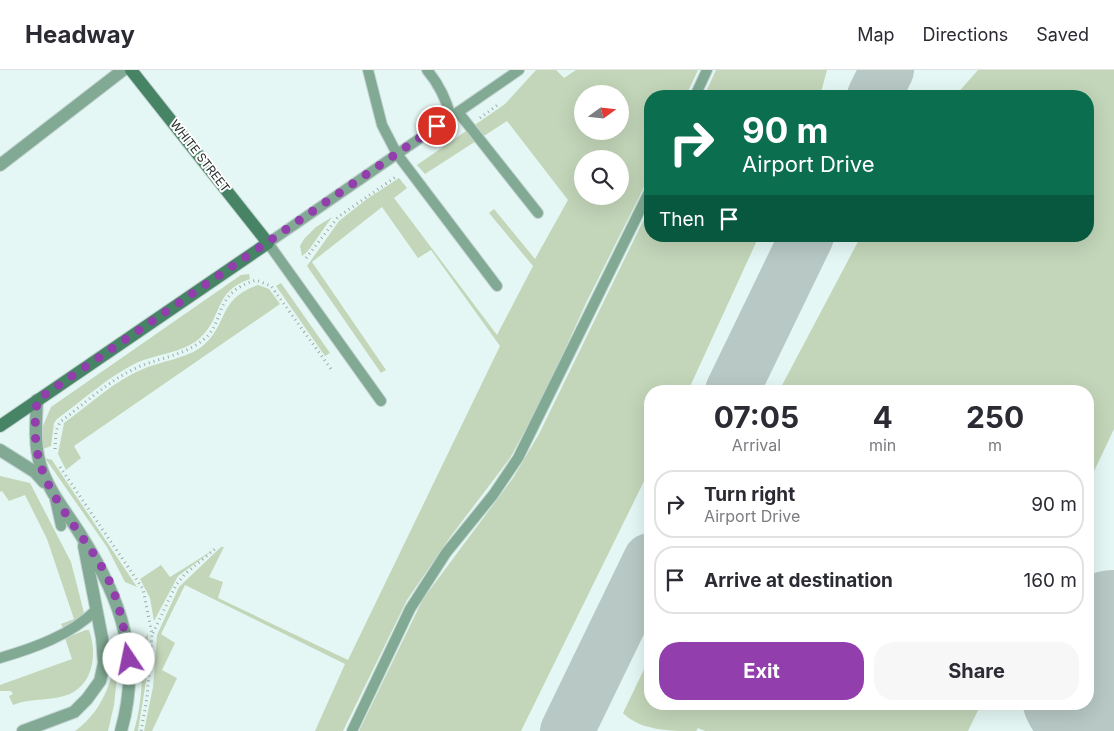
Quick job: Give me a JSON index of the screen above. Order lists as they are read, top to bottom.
{
  "streets": {
    "main road": ["WHITE STREET"]
  },
  "north": "right",
  "page": {
    "header": "Headway",
    "nav": ["Map", "Directions", "Saved"],
    "turn": ["90 m", "Airport Drive"],
    "then": "Then",
    "eta": [
      "07:05",
      "Arrival",
      "4",
      "min",
      "250",
      "m"
    ],
    "list": [
      {
        "name": "Turn right",
        "note": "Airport Drive",
        "value": "90 m"
      },
      {
        "name": "Arrive at destination",
        "value": "160 m"
      }
    ],
    "buttons": ["Exit", "Share"]
  }
}
